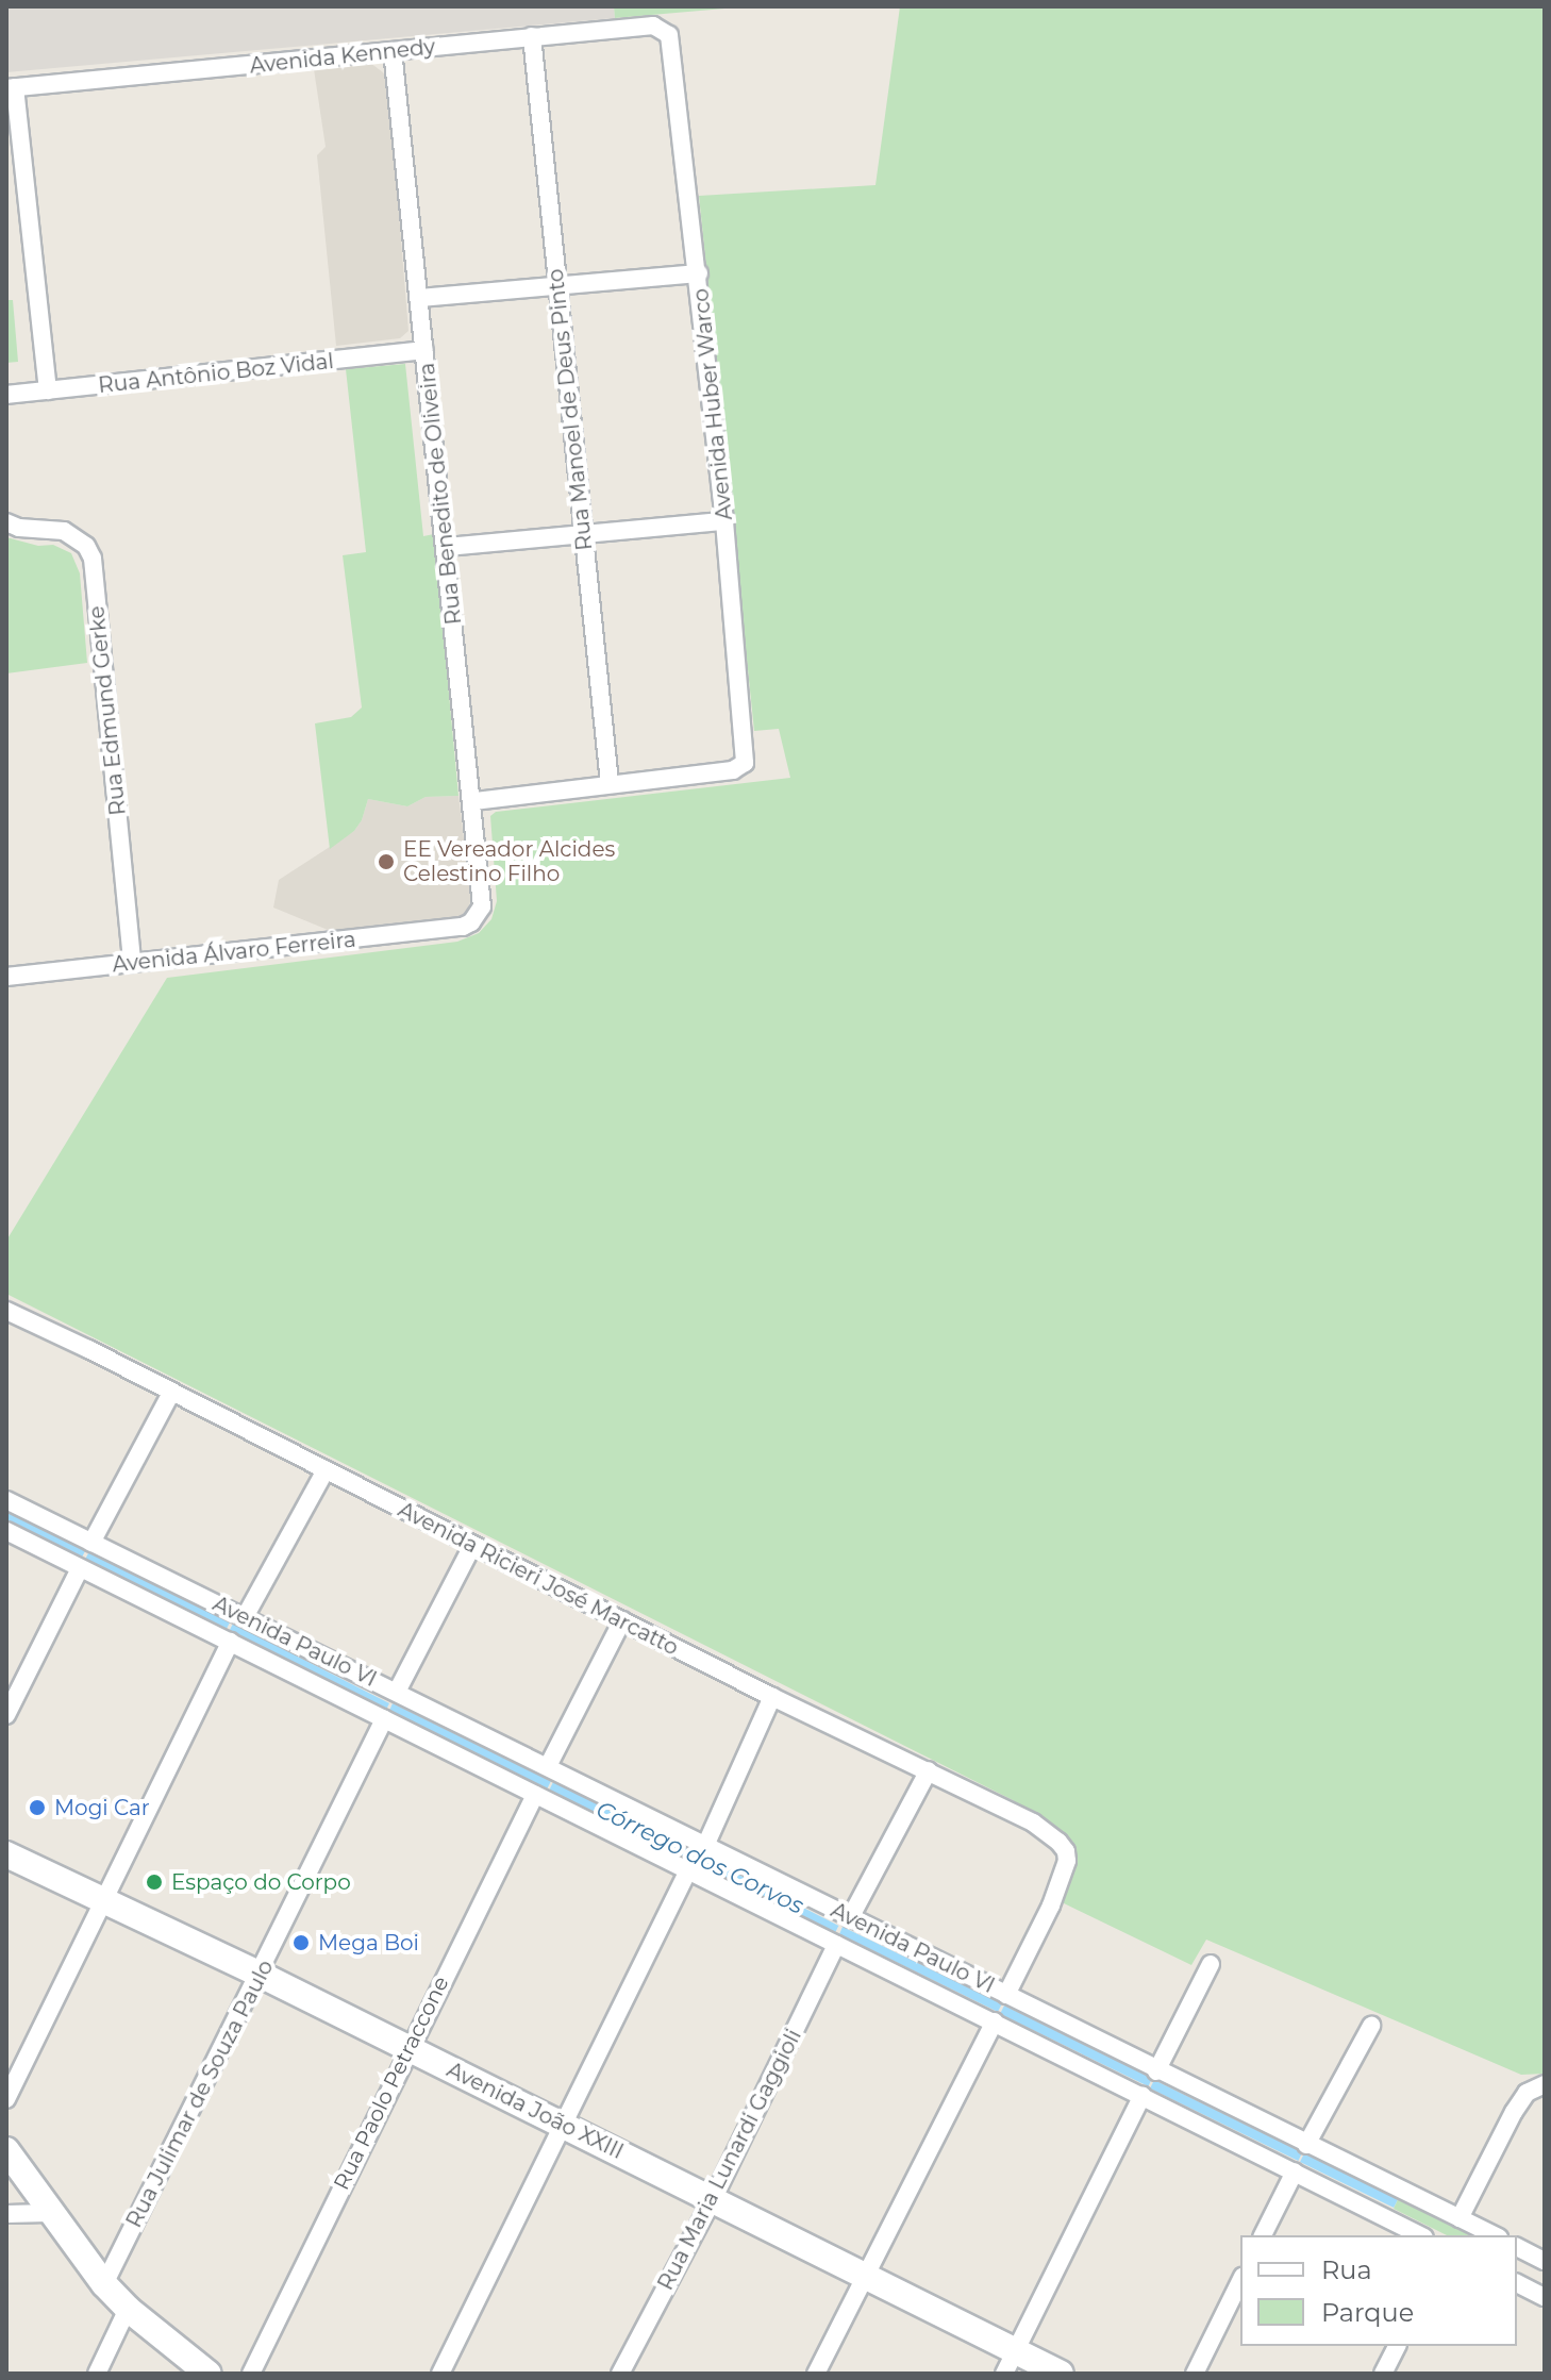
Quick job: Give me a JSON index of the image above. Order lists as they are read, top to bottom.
{
  "streets": {
    "street": [
      "Avenida Kennedy",
      "Rua Antônio Boz Vidal",
      "Avenida Huber Warco",
      "Rua Manoel de Deus Pinto",
      "Rua Benedito de Oliveira",
      "Rua Edmund Gerke",
      "Avenida Álvaro Ferreira",
      "Avenida Ricieri José Marcatto",
      "Avenida Paulo VI",
      "Rua Paolo Petraccone",
      "Rua Julimar de Souza Paulo",
      "Avenida João XXIII",
      "Rua Maria Lunardi Gaggioli"
    ]
  },
  "crossings": [
    ["Avenida Kennedy", "Avenida Huber Warco"],
    ["Avenida Kennedy", "Rua Manoel de Deus Pinto"],
    ["Avenida Kennedy", "Rua Benedito de Oliveira"],
    ["Rua Antônio Boz Vidal", "Rua Benedito de Oliveira"],
    ["Avenida Huber Warco", "Rua Manoel de Deus Pinto"],
    ["Rua Benedito de Oliveira", "Avenida Álvaro Ferreira"],
    ["Rua Edmund Gerke", "Avenida Álvaro Ferreira"],
    ["Avenida Ricieri José Marcatto", "Avenida Paulo VI"],
    ["Avenida Paulo VI", "Rua Paolo Petraccone"],
    ["Avenida Paulo VI", "Rua Julimar de Souza Paulo"],
    ["Avenida Paulo VI", "Rua Maria Lunardi Gaggioli"],
    ["Rua Paolo Petraccone", "Avenida João XXIII"],
    ["Rua Julimar de Souza Paulo", "Avenida João XXIII"],
    ["Avenida João XXIII", "Rua Maria Lunardi Gaggioli"]
  ],
  "water": ["Córrego dos Corvos"],
  "places": [
    "EE Vereador Alcides Celestino Filho",
    "Mogi Car",
    "Espaço do Corpo",
    "Mega Boi"
  ],
  "legend": ["Rua", "Parque"]
}
